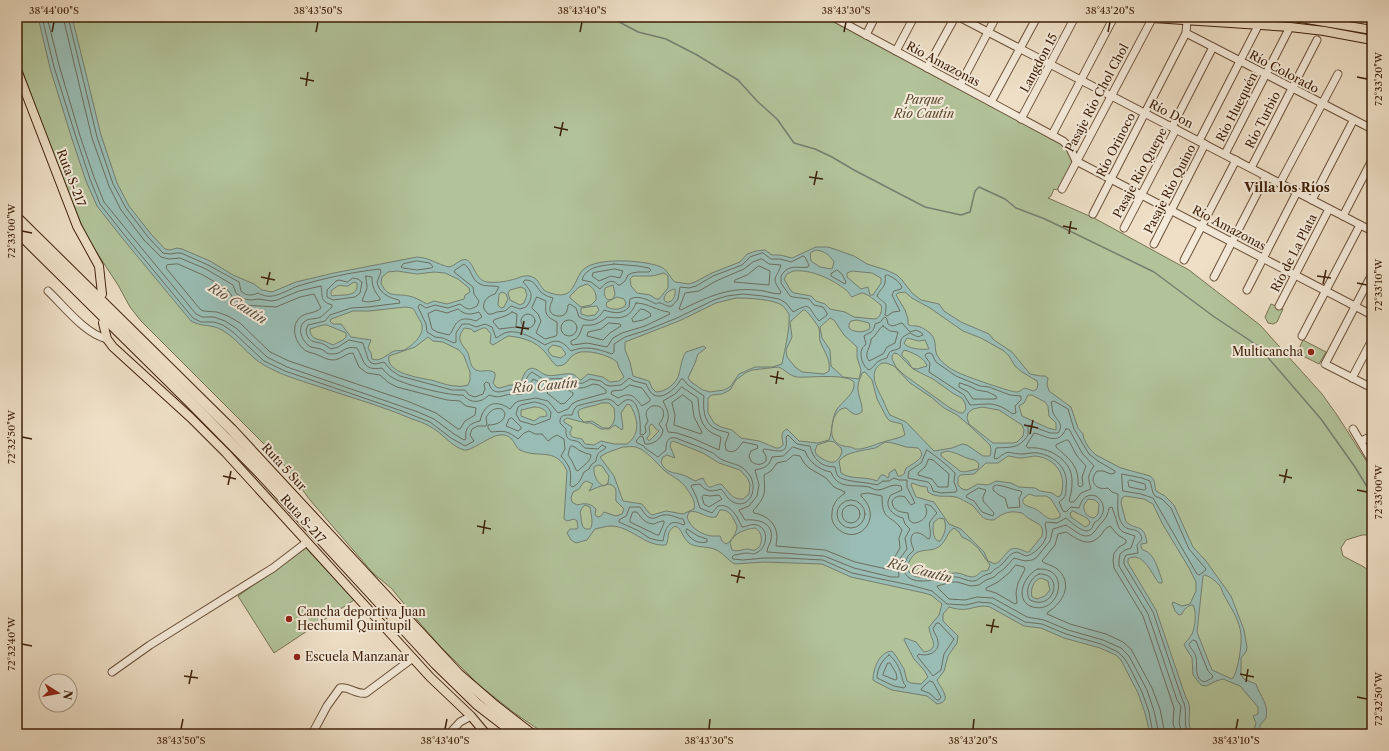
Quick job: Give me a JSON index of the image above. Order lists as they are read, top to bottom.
{
  "streets": {
    "highway": ["Ruta 5 Sur"],
    "main road": ["Ruta S-217"],
    "street": [
      "Langdon 15",
      "Río Amazonas",
      "Río Colorado",
      "Pasaje Río Chol Chol",
      "Río Huequén",
      "Río Don",
      "Río Turbio",
      "Río Orinoco",
      "Pasaje Río Quepe",
      "Pasaje Río Quino",
      "Río de La Plata"
    ]
  },
  "crossings": [
    ["Langdon 15", "Río Amazonas"],
    ["Langdon 15", "Río Don"],
    ["Río Amazonas", "Pasaje Río Chol Chol"],
    ["Río Amazonas", "Río Orinoco"],
    ["Río Amazonas", "Pasaje Río Quepe"],
    ["Río Amazonas", "Pasaje Río Quino"],
    ["Río Amazonas", "Río de La Plata"],
    ["Río Colorado", "Río Huequén"],
    ["Río Colorado", "Río Turbio"],
    ["Río Colorado", "Río Orinoco"],
    ["Río Colorado", "Pasaje Río Quepe"],
    ["Río Colorado", "Pasaje Río Quino"],
    ["Pasaje Río Chol Chol", "Río Don"],
    ["Río Huequén", "Río Don"],
    ["Río Don", "Río Turbio"],
    ["Río Don", "Río Orinoco"],
    ["Río Don", "Pasaje Río Quepe"],
    ["Río Don", "Pasaje Río Quino"],
    ["Río Don", "Río de La Plata"]
  ],
  "districts": ["Villa los Ríos"],
  "water": ["Río Cautín"],
  "parks": ["Parque Río Cautín"],
  "places": ["Multicancha", "Cancha deportiva Juan Hechumil Quintupil", "Escuela Manzanar"],
  "north": "right",
  "coordinates": [
    "38°44'00\"S",
    "38°43'50\"S",
    "38°43'40\"S",
    "38°43'30\"S",
    "38°43'20\"S",
    "72°33'20\"W",
    "72°33'00\"W",
    "72°33'10\"W",
    "72°32'50\"W",
    "72°32'40\"W",
    "38°43'10\"S"
  ]
}
